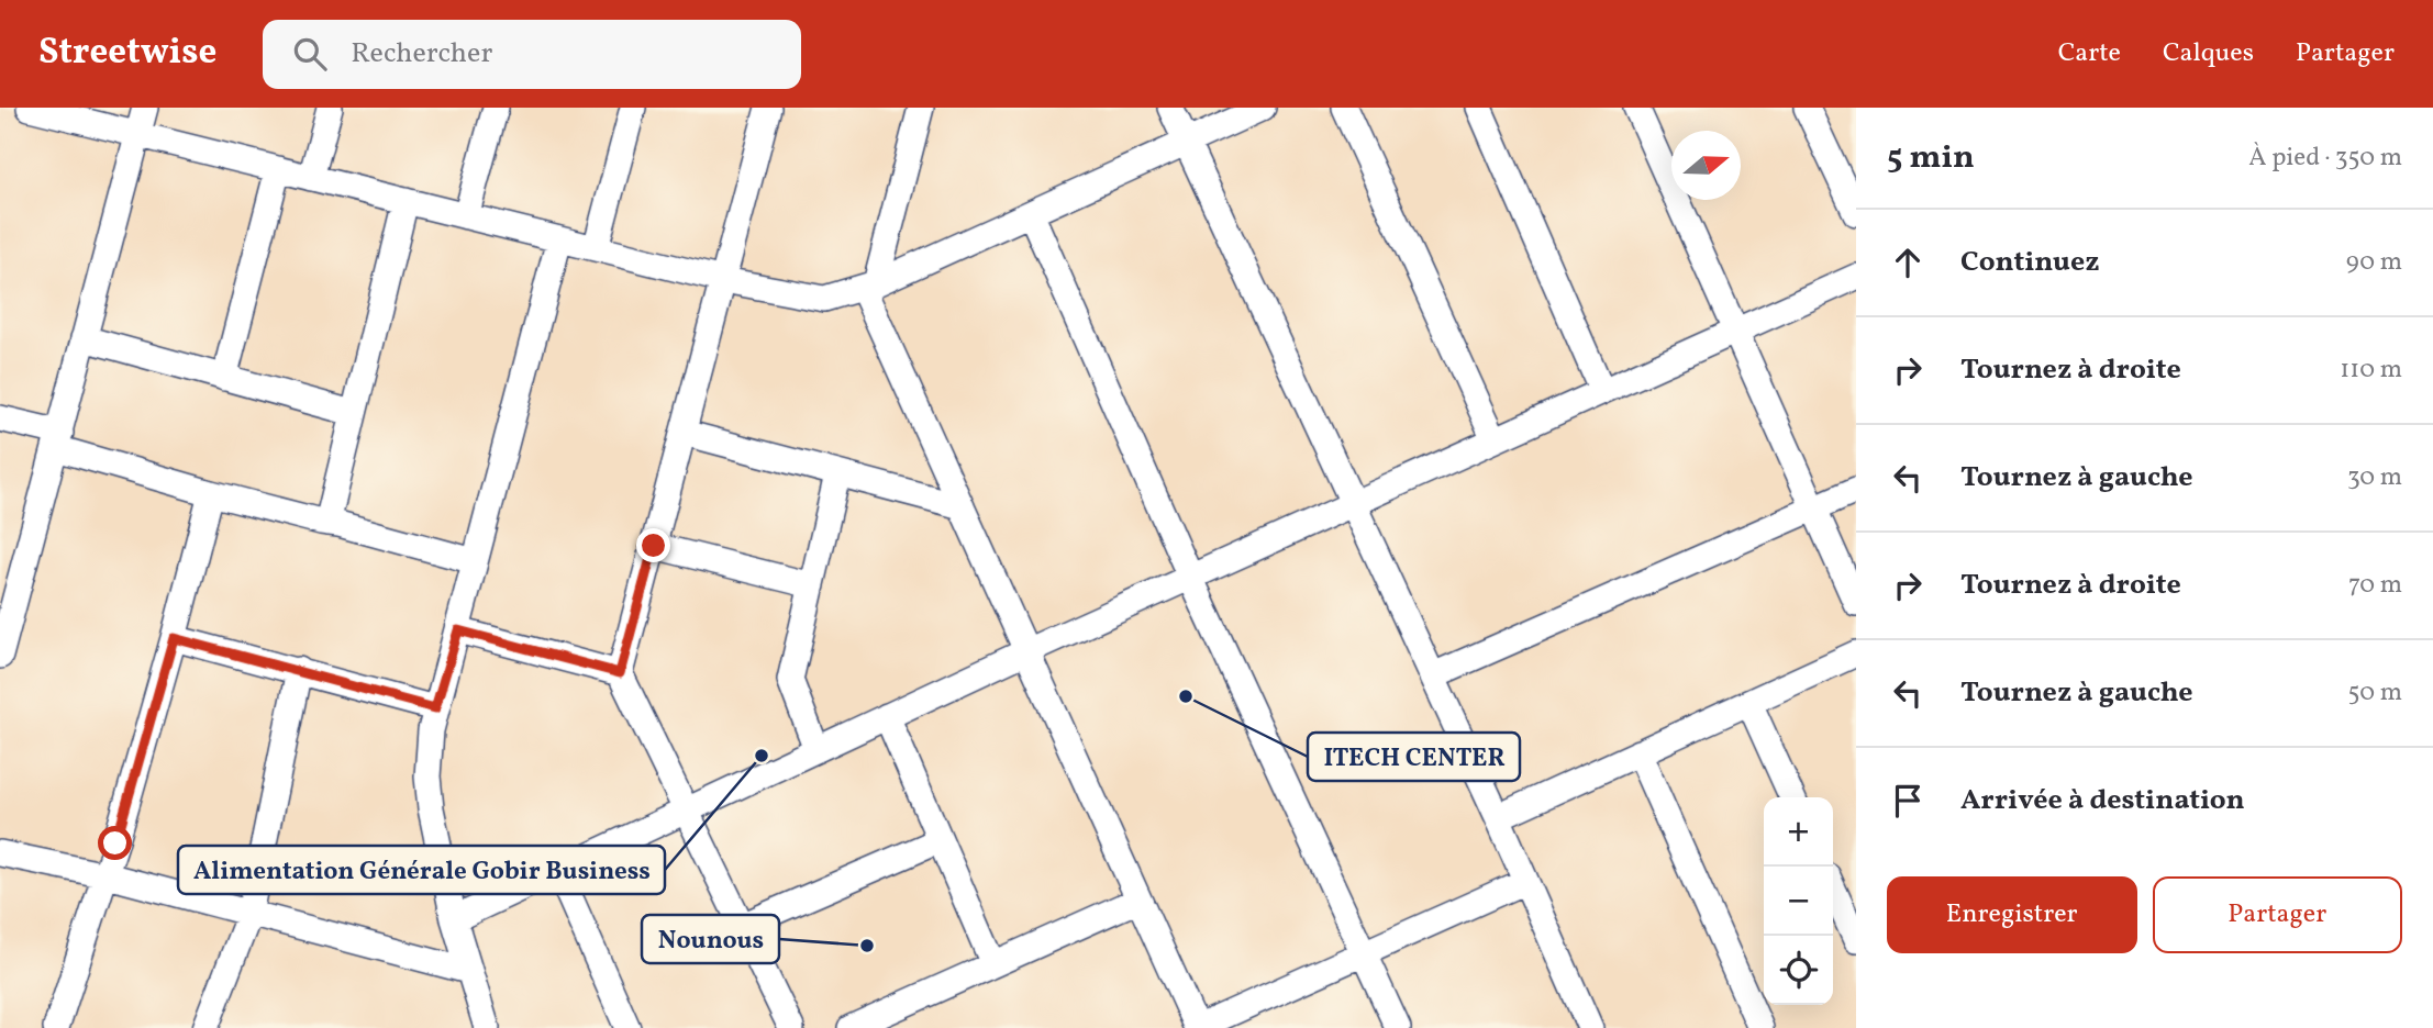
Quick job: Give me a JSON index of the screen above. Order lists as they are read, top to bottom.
{
  "places": ["ITECH CENTER", "Alimentation Générale Gobir Business", "Nounous"],
  "north": "right",
  "page": {
    "header": "Streetwise",
    "search": "Rechercher",
    "nav": ["Carte", "Calques", "Partager"],
    "heading": ["5 min", "À pied · 350 m"],
    "list": [
      ["Continuez", "90 m"],
      ["Tournez à droite", "110 m"],
      ["Tournez à gauche", "30 m"],
      ["Tournez à droite", "70 m"],
      ["Tournez à gauche", "50 m"],
      "Arrivée à destination"
    ],
    "map_buttons": ["+", "−"],
    "buttons": ["Enregistrer", "Partager"]
  }
}
